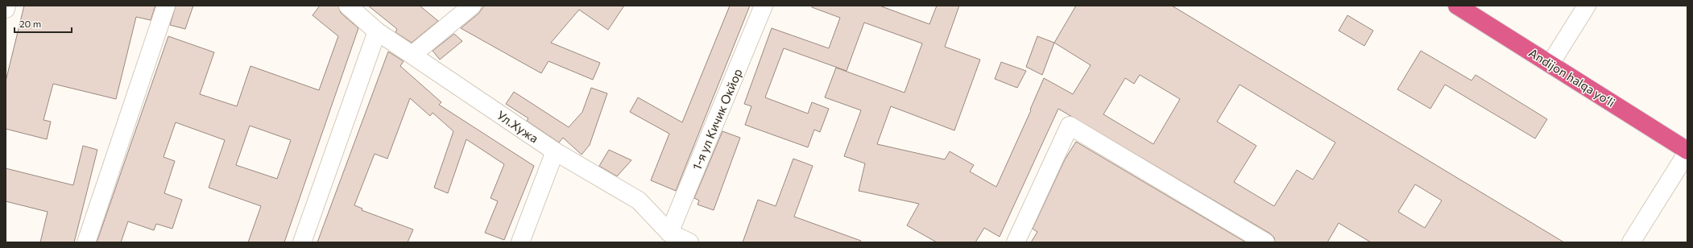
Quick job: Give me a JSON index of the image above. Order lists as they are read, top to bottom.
{
  "streets": {
    "highway": ["Andijon halqa yo‘li"],
    "street": ["1-я ул Кичик Окйор", "Ул.Хужа"]
  },
  "crossings": [
    ["1-я ул Кичик Окйор", "Ул.Хужа"]
  ],
  "scale_bar": "20 m"
}
